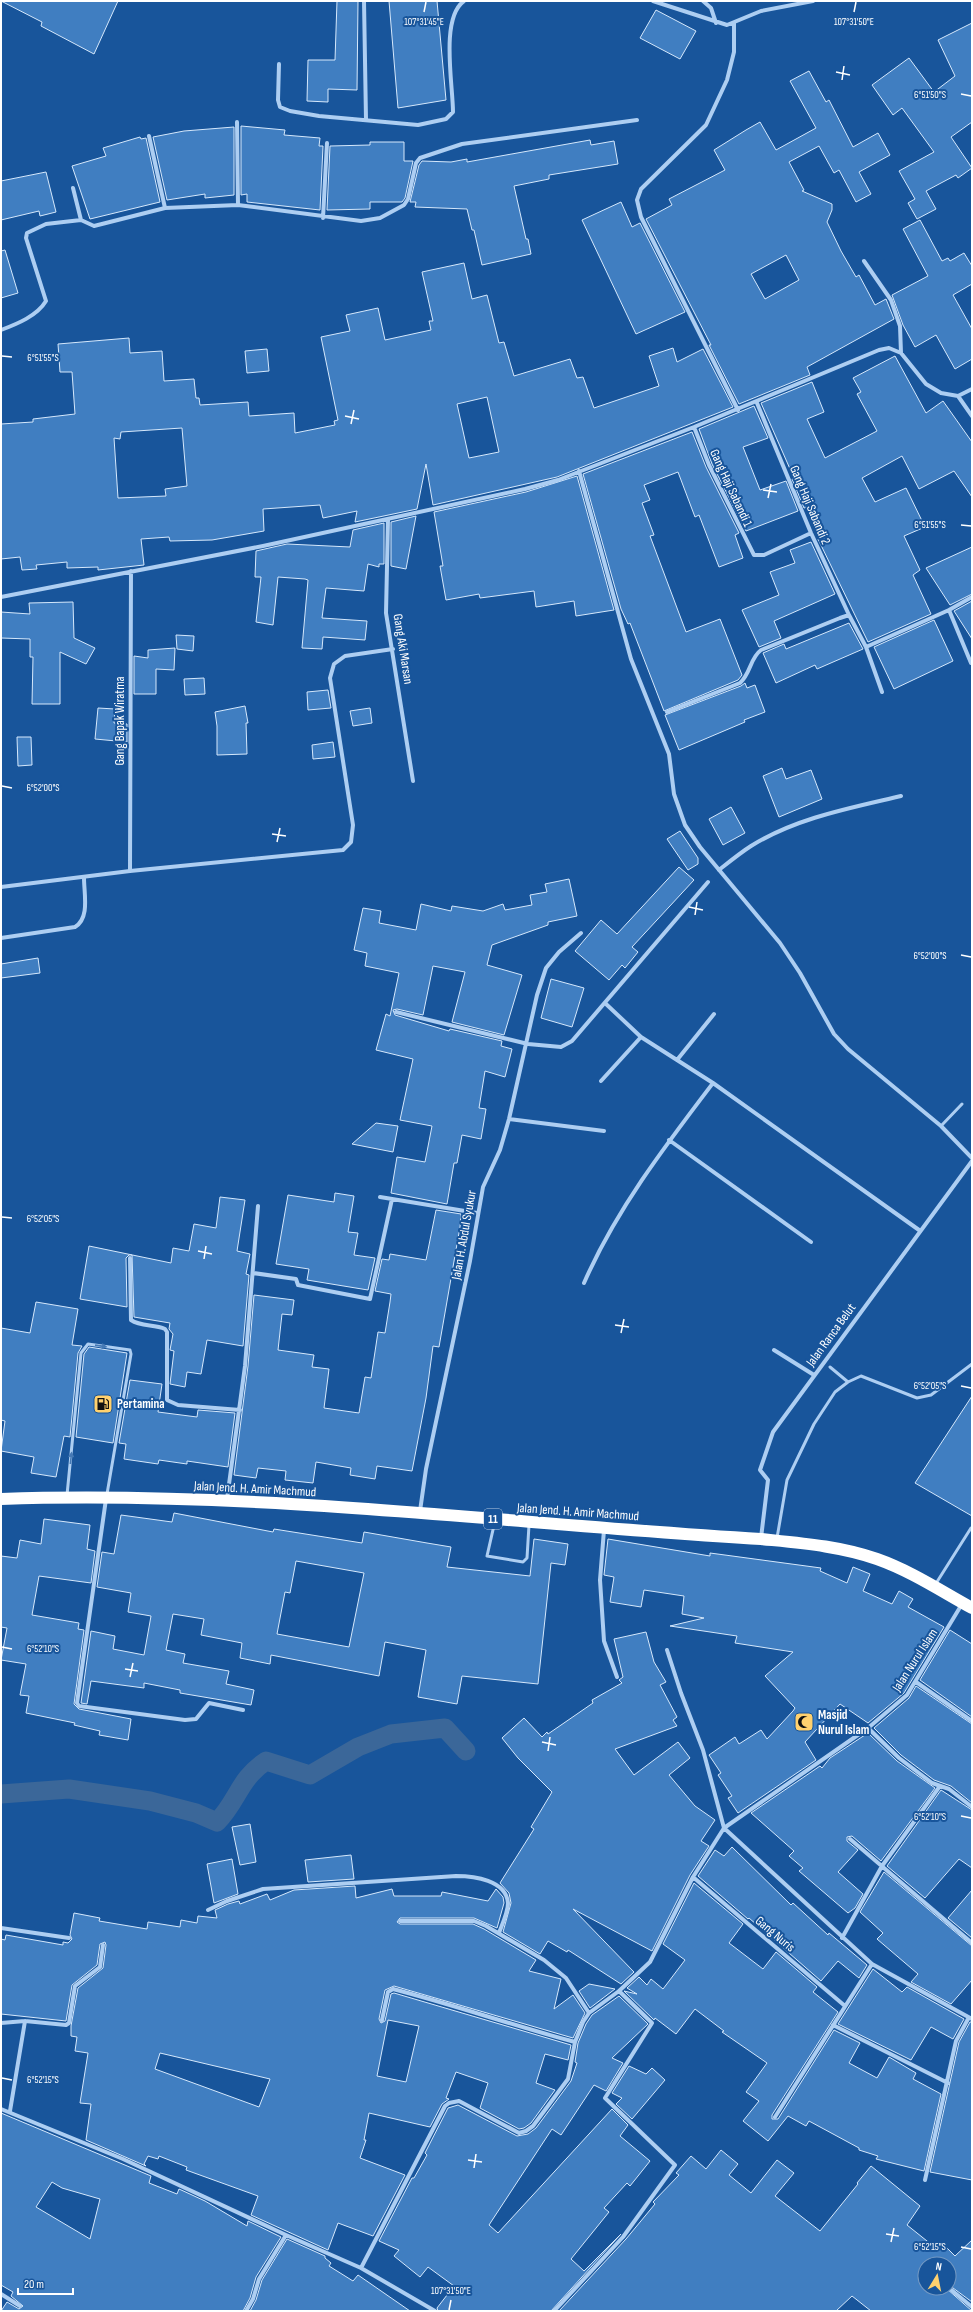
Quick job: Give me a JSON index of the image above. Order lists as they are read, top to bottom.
{
  "streets": {
    "highway": ["Jalan Jend. H. Amir Machmud", "11"],
    "street": [
      "Gang Haji Sabandi 1",
      "Gang Haji Sabandi 2",
      "Gang Aki Marsan",
      "Gang Bapak Wiratma",
      "Jalan H. Abdul Syukur",
      "Jalan Ranca Belut",
      "Jalan Nurul Islam",
      "Gang Nuris"
    ]
  },
  "crossings": [
    ["Gang Haji Sabandi 1", "Gang Haji Sabandi 2"],
    ["Jalan H. Abdul Syukur", "Jalan Jend. H. Amir Machmud"],
    ["Jalan Ranca Belut", "Jalan Jend. H. Amir Machmud"],
    ["Jalan Jend. H. Amir Machmud", "Jalan Nurul Islam"]
  ],
  "places": {
    "fuel station": ["Pertamina"],
    "mosque": ["Masjid Nurul Islam"]
  },
  "scale_bar": "20 m",
  "north": "top",
  "coordinates": [
    "107°31'45\"E",
    "107°31'50\"E",
    "6°51'50\"S",
    "6°51'55\"S",
    "6°52'00\"S",
    "6°52'05\"S",
    "6°52'10\"S",
    "6°52'15\"S"
  ]
}
